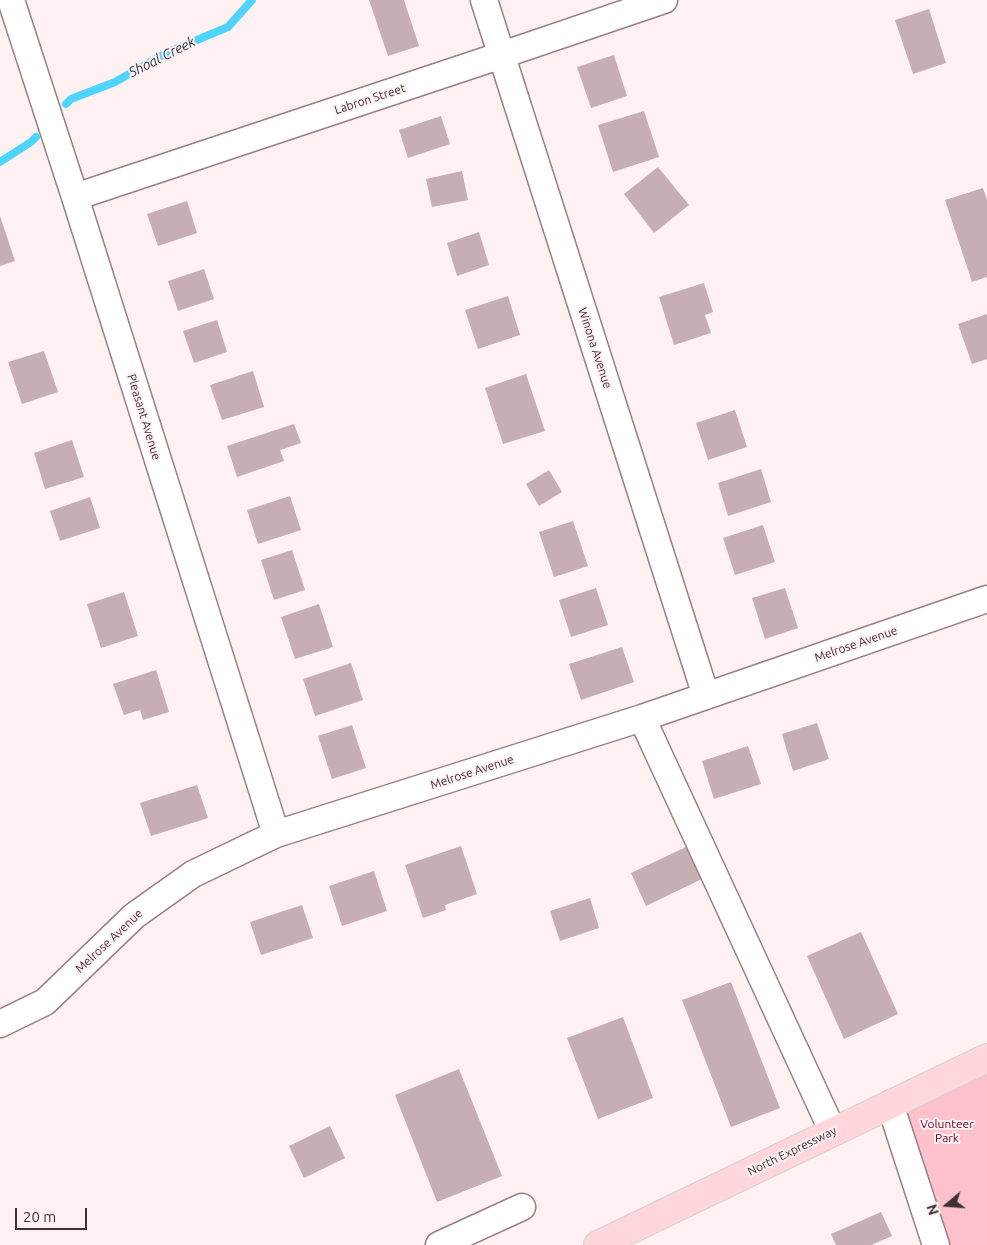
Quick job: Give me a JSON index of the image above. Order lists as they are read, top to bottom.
{
  "streets": {
    "main road": ["North Expressway"],
    "street": [
      "Labron Street",
      "Winona Avenue",
      "Pleasant Avenue",
      "Melrose Avenue"
    ]
  },
  "crossings": [
    ["Labron Street", "Winona Avenue"],
    ["Labron Street", "Pleasant Avenue"],
    ["Winona Avenue", "Melrose Avenue"],
    ["Pleasant Avenue", "Melrose Avenue"]
  ],
  "water": ["Shoal Creek"],
  "parks": ["Volunteer Park"],
  "scale_bar": "20 m",
  "north": "left"
}
